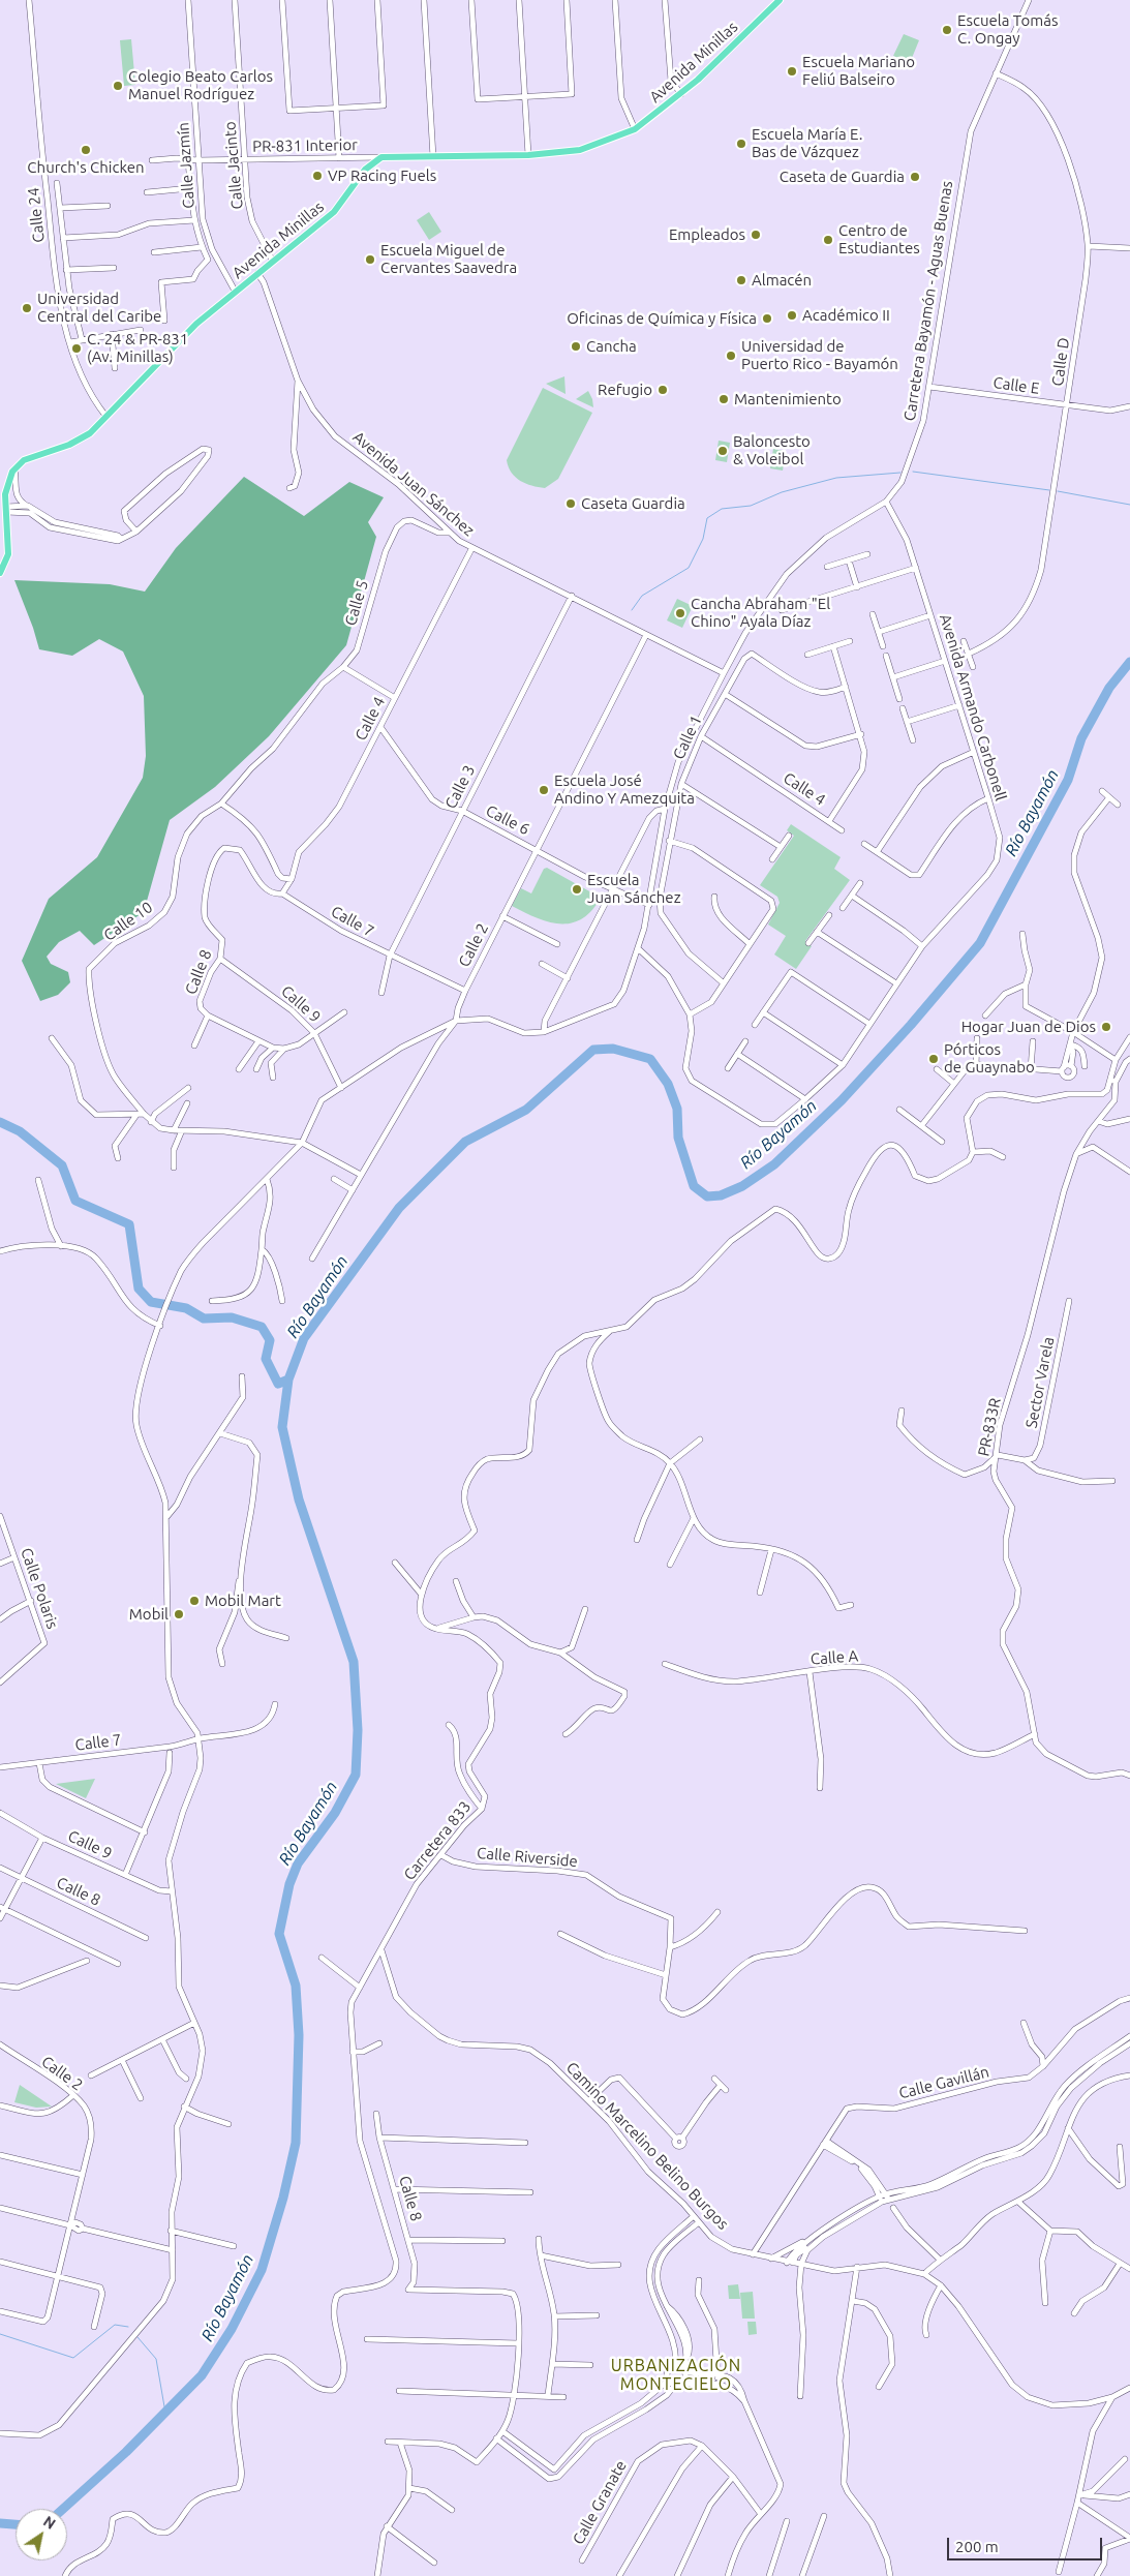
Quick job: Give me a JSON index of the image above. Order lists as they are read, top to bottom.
{
  "streets": {
    "main road": ["Avenida Minillas"],
    "street": [
      "PR-831 Interior",
      "Calle Jazmín",
      "Calle Jacinto",
      "Calle 24",
      "Carretera Bayamón - Aguas Buenas",
      "Calle D",
      "Calle E",
      "Avenida Juan Sánchez",
      "Calle 5",
      "Avenida Armando Carbonell",
      "Calle 4",
      "Calle 1",
      "Calle 3",
      "Calle 6",
      "Calle 10",
      "Calle 7",
      "Calle 2",
      "Calle 8",
      "Calle 9",
      "Sector Varela",
      "PR-833R",
      "Calle Polaris",
      "Calle A",
      "Carretera 833",
      "Calle Riverside",
      "Calle Gavillán",
      "Camino Marcelino Belino Burgos",
      "Calle Granate"
    ]
  },
  "crossings": [
    ["Avenida Minillas", "PR-831 Interior"],
    ["Avenida Minillas", "Calle Jazmín"],
    ["Avenida Minillas", "Calle Jacinto"],
    ["Avenida Minillas", "Calle 24"],
    ["Avenida Minillas", "Avenida Juan Sánchez"],
    ["PR-831 Interior", "Calle Jazmín"],
    ["PR-831 Interior", "Calle Jacinto"],
    ["Carretera Bayamón - Aguas Buenas", "Calle D"],
    ["Carretera Bayamón - Aguas Buenas", "Calle E"],
    ["Carretera Bayamón - Aguas Buenas", "Avenida Juan Sánchez"],
    ["Carretera Bayamón - Aguas Buenas", "Avenida Armando Carbonell"],
    ["Carretera Bayamón - Aguas Buenas", "Calle 6"],
    ["Carretera Bayamón - Aguas Buenas", "Calle 10"],
    ["Carretera Bayamón - Aguas Buenas", "Calle 7"],
    ["Carretera Bayamón - Aguas Buenas", "Calle 2"],
    ["Carretera Bayamón - Aguas Buenas", "Calle 9"],
    ["Calle D", "Calle E"],
    ["Avenida Juan Sánchez", "Calle 5"],
    ["Avenida Juan Sánchez", "Calle 4"],
    ["Avenida Juan Sánchez", "Calle 3"],
    ["Avenida Juan Sánchez", "Calle 2"],
    ["Calle 5", "Calle 10"],
    ["Calle 4", "Calle 1"],
    ["Calle 4", "Calle 6"],
    ["Calle 4", "Calle 7"],
    ["Calle 3", "Calle 6"],
    ["Calle 3", "Calle 7"],
    ["Calle 6", "Calle 2"],
    ["Calle 10", "Calle 2"],
    ["Calle 7", "Calle 2"],
    ["Calle 7", "Calle 8"],
    ["Calle 8", "Calle 9"],
    ["PR-833R", "Calle A"],
    ["Carretera 833", "Calle Riverside"],
    ["Carretera 833", "Camino Marcelino Belino Burgos"],
    ["Calle Gavillán", "Camino Marcelino Belino Burgos"]
  ],
  "districts": ["URBANIZACIÓN MONTECIELO"],
  "water": ["Río Bayamón"],
  "places": [
    "Escuela Tomás C. Ongay",
    "Escuela Mariano Feliú Balseiro",
    "Colegio Beato Carlos Manuel Rodríguez",
    "Escuela María E. Bas de Vázquez",
    "Church's Chicken",
    "VP Racing Fuels",
    "Caseta de Guardia",
    "Empleados",
    "Centro de Estudiantes",
    "Escuela Miguel de Cervantes Saavedra",
    "Almacén",
    "Universidad Central del Caribe",
    "Académico II",
    "Oficinas de Química y Física",
    "Cancha",
    "C. 24 & PR-831 (Av. Minillas)",
    "Universidad de Puerto Rico - Bayamón",
    "Refugio",
    "Mantenimiento",
    "Baloncesto & Voleibol",
    "Caseta Guardia",
    "Cancha Abraham \"El Chino\" Ayala Díaz",
    "Escuela José Andino Y Amezquita",
    "Escuela Juan Sánchez",
    "Hogar Juan de Dios",
    "Pórticos de Guaynabo",
    "Mobil Mart",
    "Mobil"
  ],
  "scale_bar": "200 m",
  "north": "top right"
}
